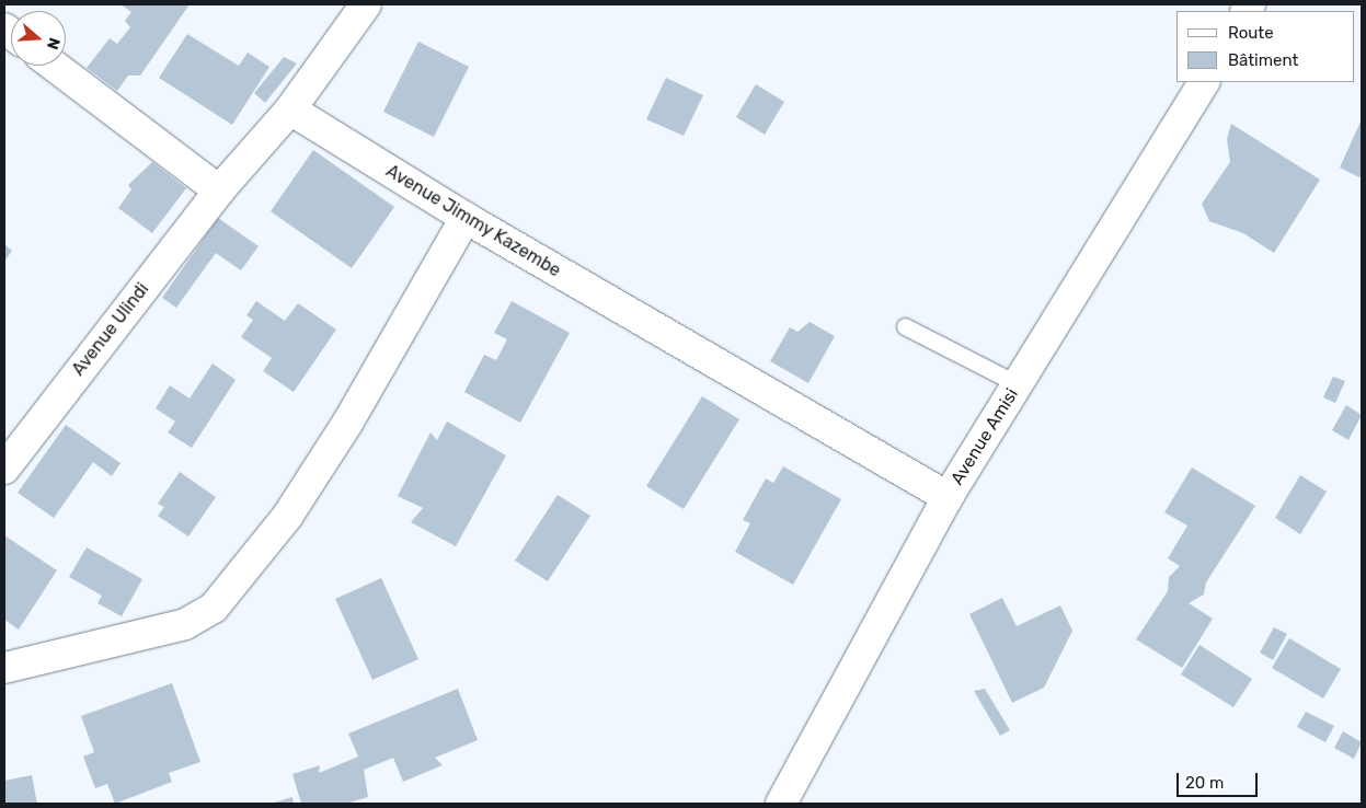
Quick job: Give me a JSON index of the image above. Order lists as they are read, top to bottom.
{
  "streets": {
    "street": ["Avenue Jimmy Kazembe", "Avenue Ulindi", "Avenue Amisi"]
  },
  "crossings": [
    ["Avenue Jimmy Kazembe", "Avenue Amisi"]
  ],
  "legend": ["Route", "Bâtiment"],
  "scale_bar": "20 m",
  "north": "right"
}
